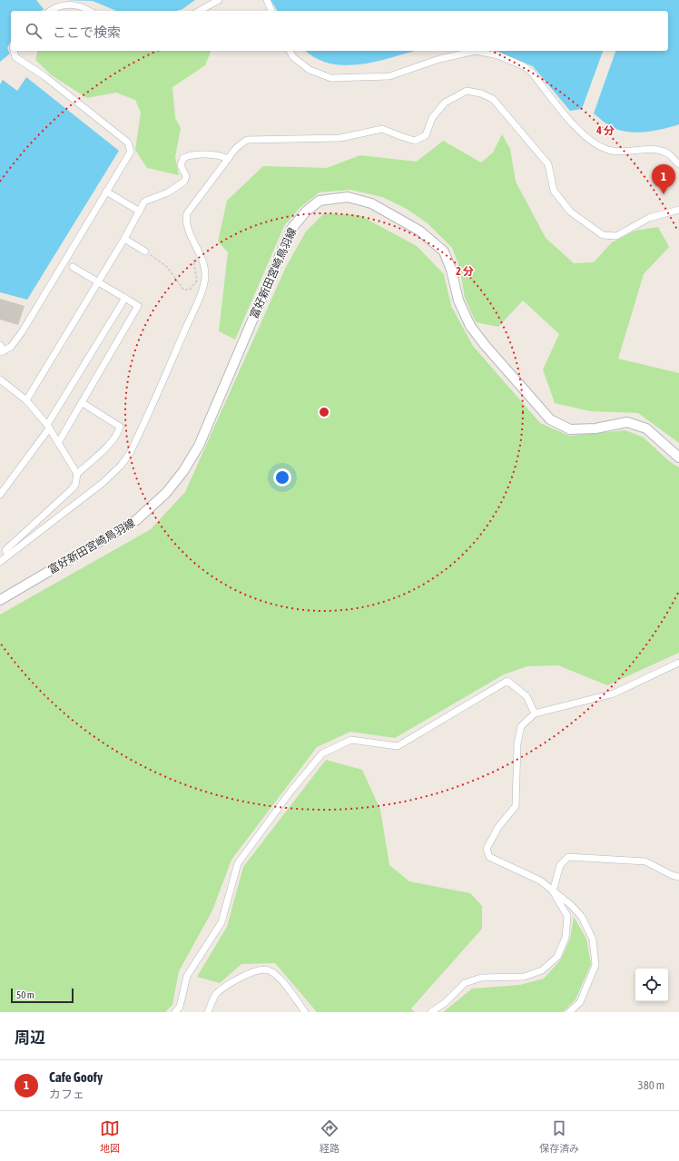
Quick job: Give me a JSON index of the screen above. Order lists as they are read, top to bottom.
{
  "streets": {
    "main road": ["富好新田宮崎鳥羽線"]
  },
  "scale_bar": "50 m",
  "page": {
    "search": "ここで検索",
    "pins": "1",
    "scale": "50 m",
    "heading": "周辺",
    "list": [
      {
        "mark": "1",
        "name": "Cafe Goofy",
        "note": "カフェ",
        "value": "380 m"
      }
    ],
    "nav": ["地図", "経路", "保存済み"]
  },
  "rings": ["4 分", "2 分"]
}
